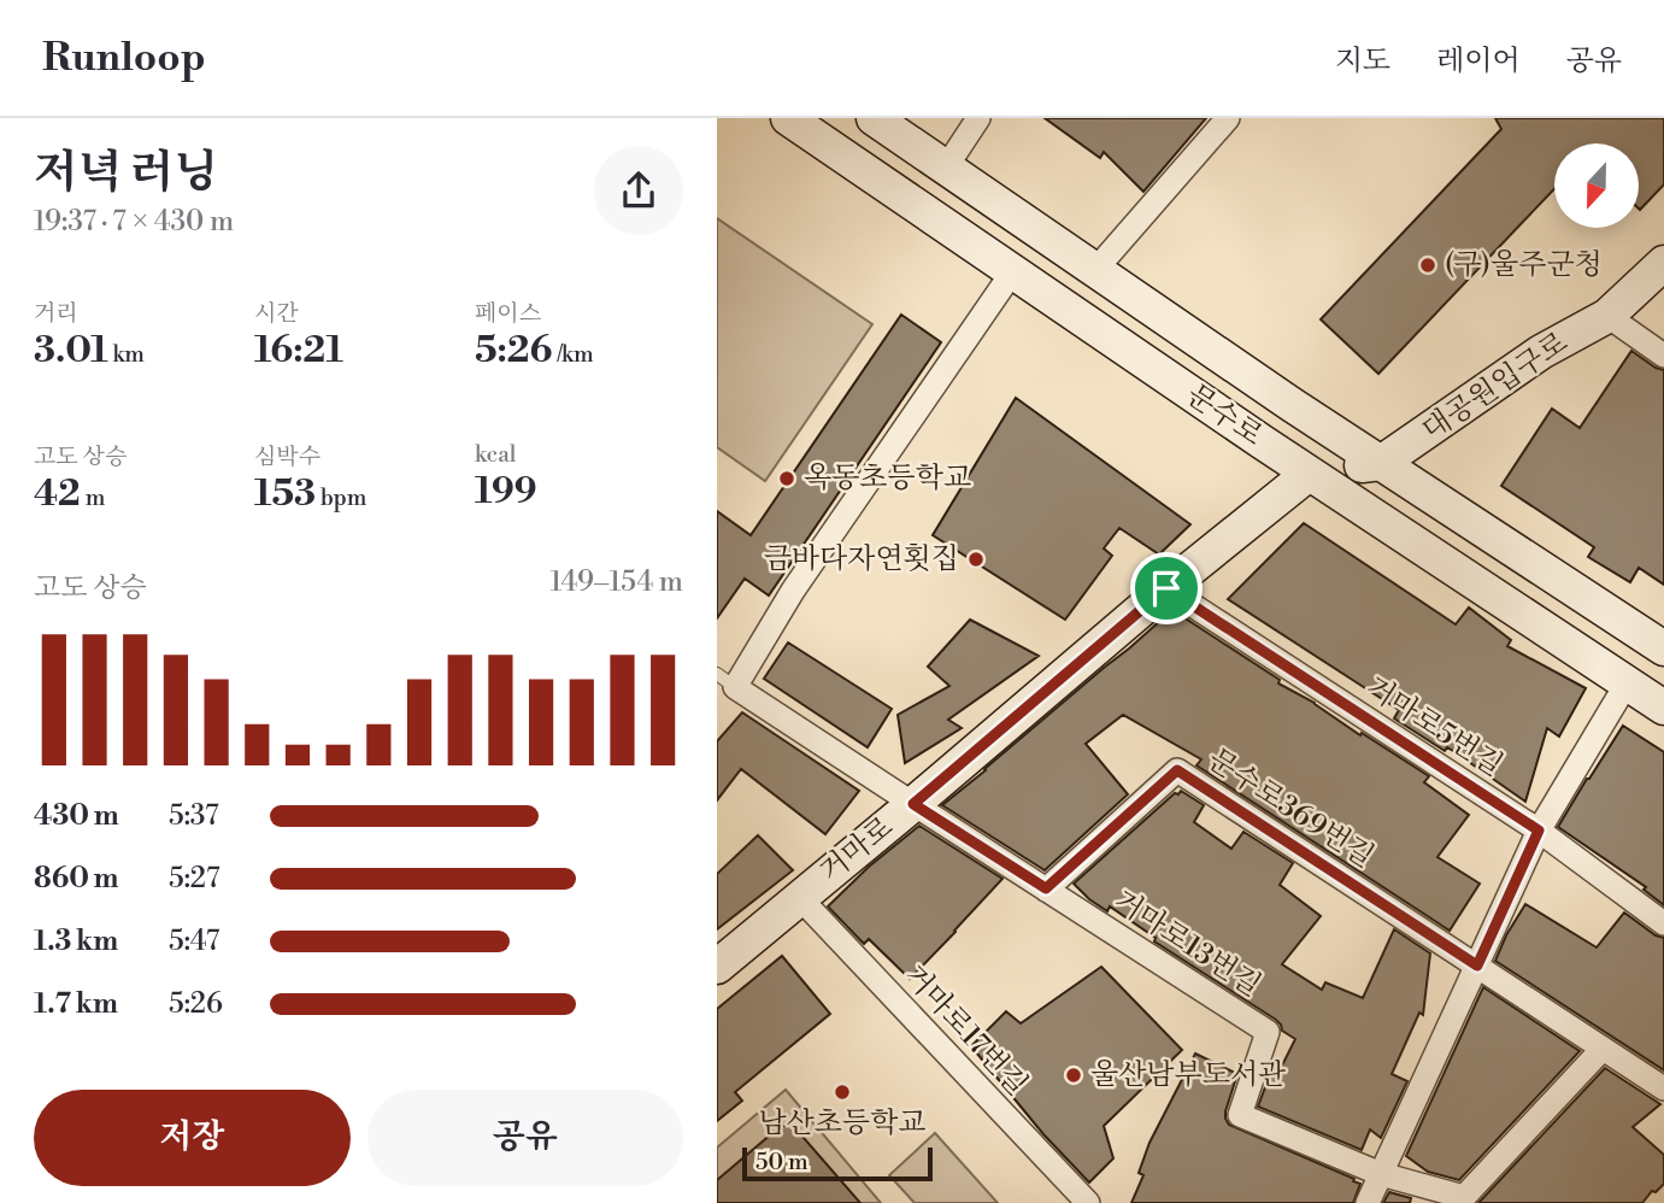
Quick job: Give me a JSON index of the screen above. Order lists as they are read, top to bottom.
{
  "streets": {
    "main road": ["대공원입구로", "문수로", "거마로"],
    "street": [
      "거마로5번길",
      "문수로369번길",
      "거마로13번길",
      "거마로17번길"
    ]
  },
  "crossings": [
    ["대공원입구로", "문수로"],
    ["대공원입구로", "거마로"],
    ["문수로", "거마로"],
    ["거마로5번길", "거마로"],
    ["문수로369번길", "거마로13번길"],
    ["거마로", "거마로13번길"],
    ["거마로", "거마로17번길"]
  ],
  "places": [
    "(구)울주군청",
    "옥동초등학교",
    "금바다자연횟집",
    "울산남부도서관",
    "남산초등학교"
  ],
  "scale_bar": "50 m",
  "north": "bottom",
  "page": {
    "header": "Runloop",
    "nav": ["지도", "레이어", "공유"],
    "heading": ["저녁 러닝", "19:37 · 7 × 430 m"],
    "stats": [
      ["거리", "3.01 km"],
      ["시간", "16:21"],
      ["페이스", "5:26 /km"],
      ["고도 상승", "42 m"],
      ["심박수", "153 bpm"],
      ["kcal", "199"]
    ],
    "chart": ["고도 상승", "149–154 m"],
    "list": [
      {
        "name": "430 m",
        "note": "5:37"
      },
      {
        "name": "860 m",
        "note": "5:27"
      },
      {
        "name": "1.3 km",
        "note": "5:47"
      },
      {
        "name": "1.7 km",
        "note": "5:26"
      }
    ],
    "buttons": ["저장", "공유"],
    "scale": "50 m"
  }
}
